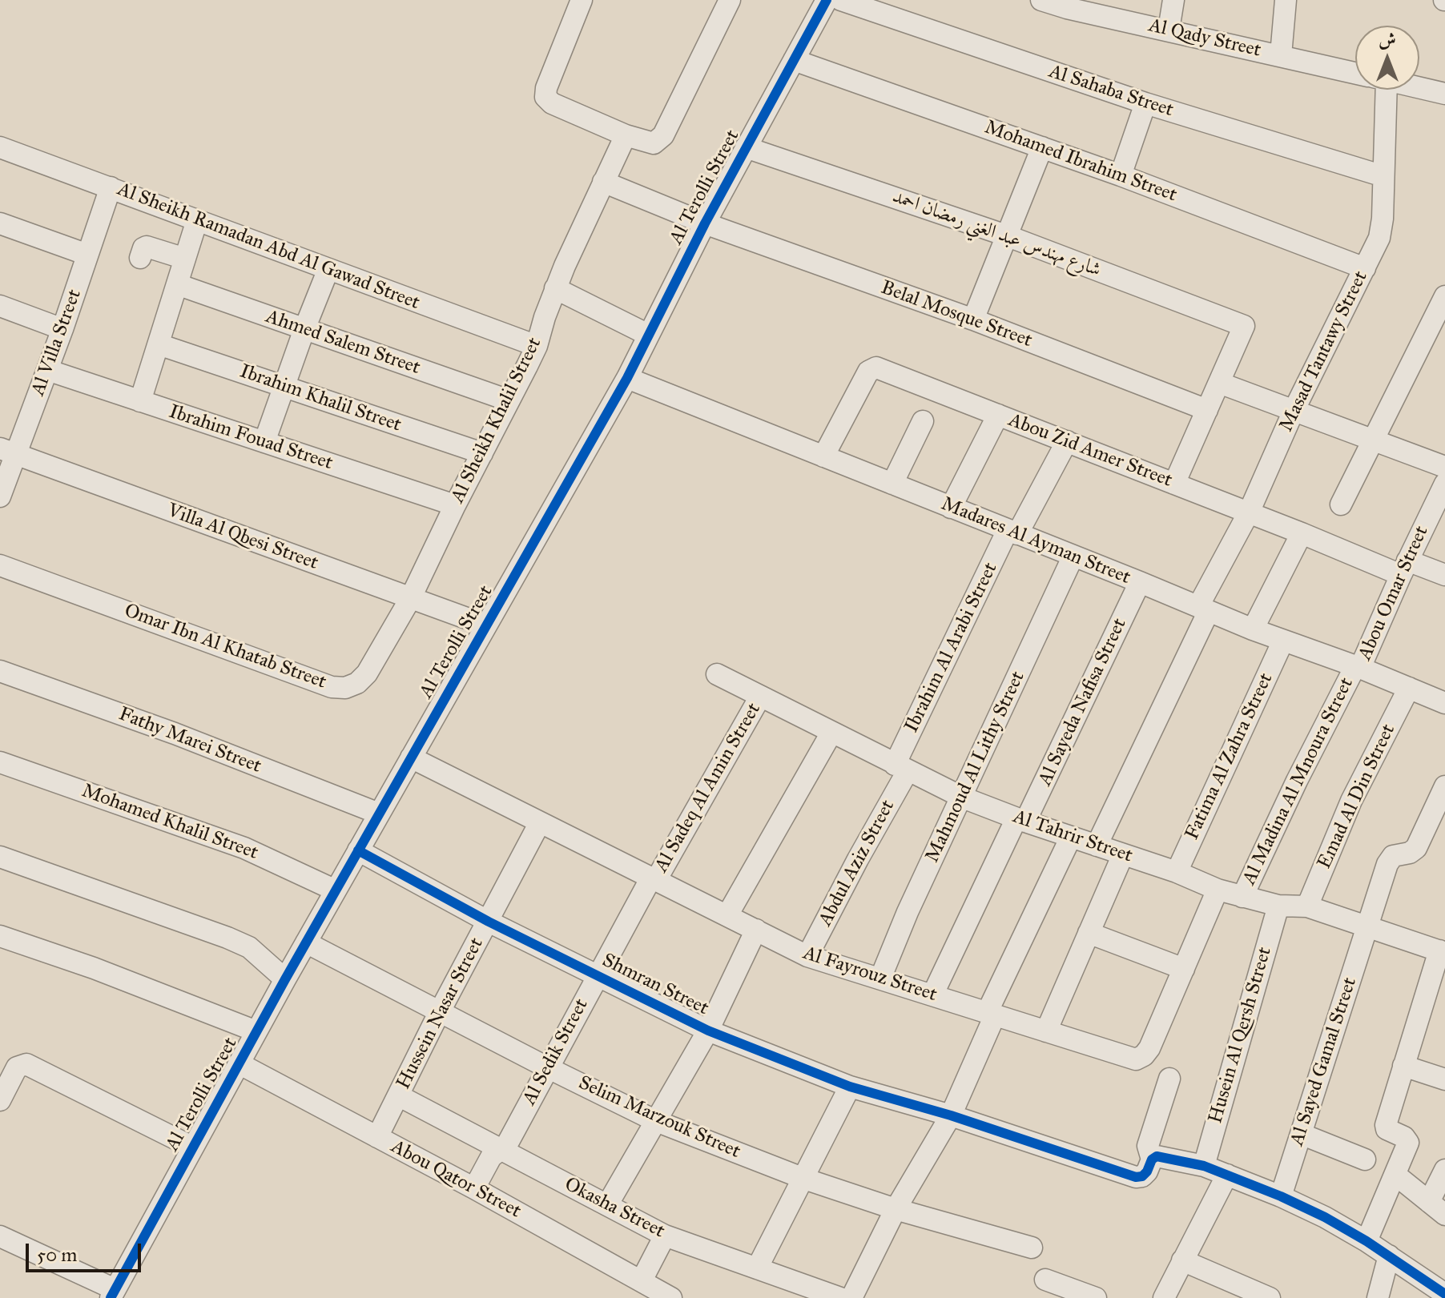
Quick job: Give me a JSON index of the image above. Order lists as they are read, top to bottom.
{
  "streets": {
    "street": [
      "Al Qady Street",
      "Al Sahaba Street",
      "Mohamed Ibrahim Street",
      "Al Terolli Street",
      "شارع مهندس عبد الغني رمضان احمد",
      "Al Sheikh Ramadan Abd Al Gawad Street",
      "Belal Mosque Street",
      "Al Villa Street",
      "Ahmed Salem Street",
      "Masad Tantawy Street",
      "Ibrahim Khalil Street",
      "Al Sheikh Khalil Street",
      "Ibrahim Fouad Street",
      "Abou Zid Amer Street",
      "Villa Al Qbesi Street",
      "Madares Al Ayman Street",
      "Abou Omar Street",
      "Omar Ibn Al Khatab Street",
      "Ibrahim Al Arabi Street",
      "Al Sayeda Nafisa Street",
      "Fathy Marei Street",
      "Fatima Al Zahra Street",
      "Mahmoud Al Lithy Street",
      "Al Madina Al Mnoura Street",
      "Al Sadeq Al Amin Street",
      "Emad Al Din Street",
      "Mohamed Khalil Street",
      "Al Tahrir Street",
      "Abdul Aziz Street",
      "Al Fayrouz Street",
      "Shmran Street",
      "Hussein Nasar Street",
      "Husein Al Qersh Street",
      "Al Sedik Street",
      "Al Sayed Gamal Street",
      "Selim Marzouk Street",
      "Abou Qator Street",
      "Okasha Street"
    ]
  },
  "crossings": [
    ["Al Sahaba Street", "Masad Tantawy Street"],
    ["Mohamed Ibrahim Street", "Al Terolli Street"],
    ["Mohamed Ibrahim Street", "Masad Tantawy Street"],
    ["Al Terolli Street", "شارع مهندس عبد الغني رمضان احمد"],
    ["Al Terolli Street", "Belal Mosque Street"],
    ["Al Terolli Street", "Villa Al Qbesi Street"],
    ["Al Terolli Street", "Madares Al Ayman Street"],
    ["Al Terolli Street", "Fathy Marei Street"],
    ["Al Terolli Street", "Mohamed Khalil Street"],
    ["Al Terolli Street", "Al Fayrouz Street"],
    ["Al Terolli Street", "Shmran Street"],
    ["Al Terolli Street", "Selim Marzouk Street"],
    ["Al Terolli Street", "Abou Qator Street"],
    ["Al Sheikh Ramadan Abd Al Gawad Street", "Al Villa Street"],
    ["Al Sheikh Ramadan Abd Al Gawad Street", "Al Sheikh Khalil Street"],
    ["Belal Mosque Street", "Al Sheikh Khalil Street"],
    ["Al Villa Street", "Ibrahim Fouad Street"],
    ["Al Villa Street", "Villa Al Qbesi Street"],
    ["Ahmed Salem Street", "Al Sheikh Khalil Street"],
    ["Masad Tantawy Street", "Abou Zid Amer Street"],
    ["Masad Tantawy Street", "Madares Al Ayman Street"],
    ["Masad Tantawy Street", "Al Tahrir Street"],
    ["Ibrahim Khalil Street", "Al Sheikh Khalil Street"],
    ["Al Sheikh Khalil Street", "Ibrahim Fouad Street"],
    ["Al Sheikh Khalil Street", "Villa Al Qbesi Street"],
    ["Al Sheikh Khalil Street", "Omar Ibn Al Khatab Street"],
    ["Abou Zid Amer Street", "Madares Al Ayman Street"],
    ["Abou Zid Amer Street", "Abou Omar Street"],
    ["Abou Zid Amer Street", "Ibrahim Al Arabi Street"],
    ["Villa Al Qbesi Street", "Omar Ibn Al Khatab Street"],
    ["Madares Al Ayman Street", "Abou Omar Street"],
    ["Madares Al Ayman Street", "Ibrahim Al Arabi Street"],
    ["Madares Al Ayman Street", "Al Sayeda Nafisa Street"],
    ["Madares Al Ayman Street", "Fatima Al Zahra Street"],
    ["Madares Al Ayman Street", "Mahmoud Al Lithy Street"],
    ["Madares Al Ayman Street", "Al Madina Al Mnoura Street"],
    ["Madares Al Ayman Street", "Emad Al Din Street"],
    ["Abou Omar Street", "Al Madina Al Mnoura Street"],
    ["Ibrahim Al Arabi Street", "Al Tahrir Street"],
    ["Ibrahim Al Arabi Street", "Abdul Aziz Street"],
    ["Al Sayeda Nafisa Street", "Al Tahrir Street"],
    ["Al Sayeda Nafisa Street", "Al Fayrouz Street"],
    ["Fatima Al Zahra Street", "Al Tahrir Street"],
    ["Mahmoud Al Lithy Street", "Al Tahrir Street"],
    ["Mahmoud Al Lithy Street", "Al Fayrouz Street"],
    ["Al Madina Al Mnoura Street", "Al Tahrir Street"],
    ["Al Sadeq Al Amin Street", "Al Tahrir Street"],
    ["Al Sadeq Al Amin Street", "Al Fayrouz Street"],
    ["Al Sadeq Al Amin Street", "Al Sedik Street"],
    ["Emad Al Din Street", "Al Tahrir Street"],
    ["Al Tahrir Street", "Abdul Aziz Street"],
    ["Al Tahrir Street", "Al Fayrouz Street"],
    ["Al Tahrir Street", "Husein Al Qersh Street"],
    ["Al Tahrir Street", "Al Sayed Gamal Street"],
    ["Abdul Aziz Street", "Al Fayrouz Street"],
    ["Al Fayrouz Street", "Hussein Nasar Street"],
    ["Al Fayrouz Street", "Al Sedik Street"],
    ["Shmran Street", "Hussein Nasar Street"],
    ["Shmran Street", "Al Sedik Street"],
    ["Hussein Nasar Street", "Selim Marzouk Street"],
    ["Hussein Nasar Street", "Abou Qator Street"],
    ["Hussein Nasar Street", "Okasha Street"],
    ["Al Sedik Street", "Selim Marzouk Street"],
    ["Al Sedik Street", "Abou Qator Street"],
    ["Al Sedik Street", "Okasha Street"]
  ],
  "scale_bar": "50 m",
  "north": "top"
}
